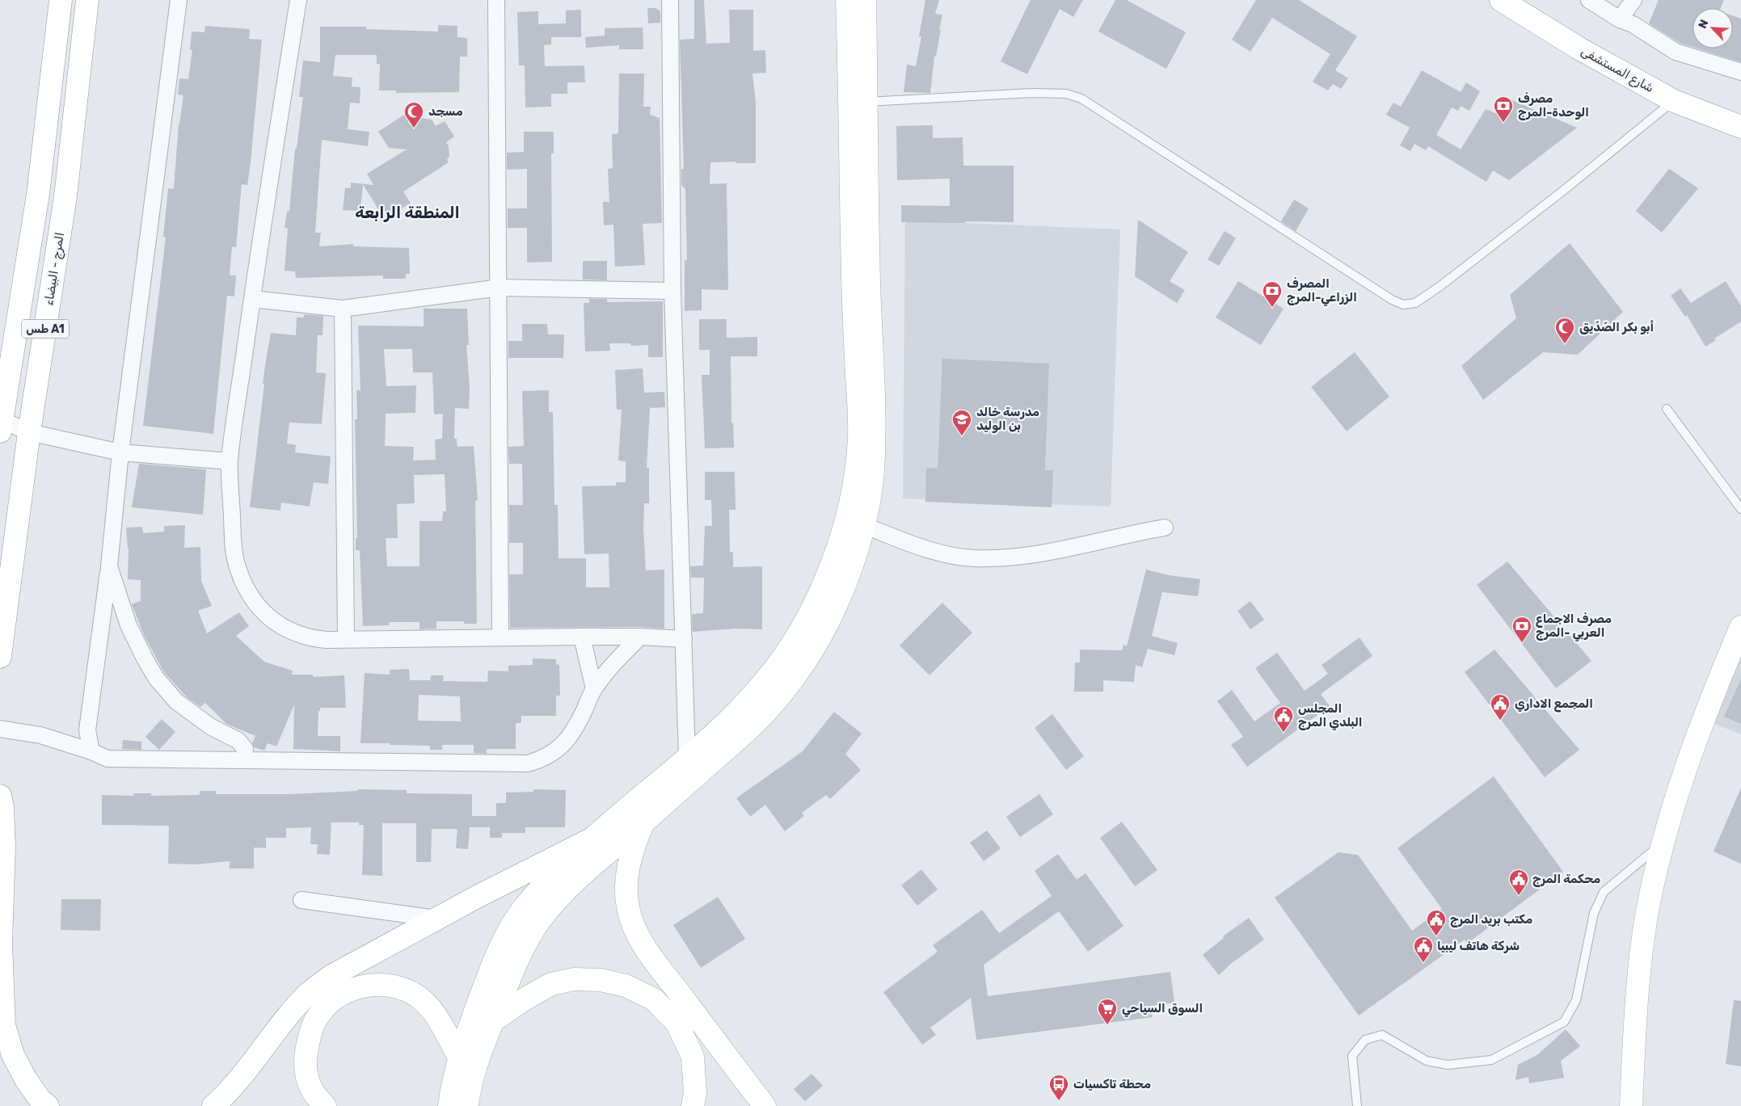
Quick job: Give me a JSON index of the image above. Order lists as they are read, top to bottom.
{
  "streets": {
    "main road": ["شارع المستشفى", "المرج - البيضاء", "طس A1"]
  },
  "districts": ["المنطقة الرابعة"],
  "places": {
    "bank": ["مصرف الوحدة-المرج", "المصرف الزراعي-المرج", "مصرف الاجماع العربي -المرج"],
    "mosque": ["مسجد", "أبو بكر الصّدّيق"],
    "school or university": ["مدرسة خالد بن الوليد"],
    "public building": [
      "المجمع الاداري",
      "المجلس البلدي المرج",
      "محكمة المرج",
      "مكتب بريد المرج",
      "شركة هاتف ليبيا"
    ],
    "supermarket": ["السوق السياحي"],
    "bus stop": ["محطة تاكسيات"]
  },
  "north": "top left"
}
